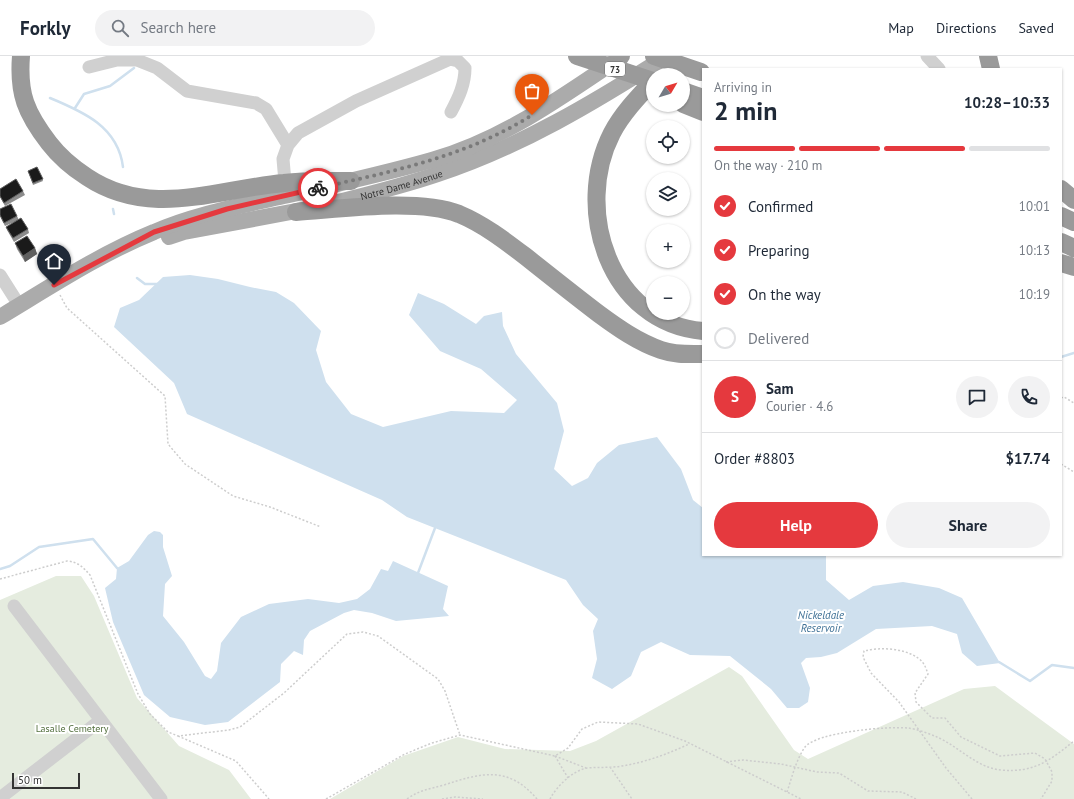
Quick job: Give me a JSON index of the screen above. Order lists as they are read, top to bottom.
{
  "streets": {
    "highway": ["73"],
    "main road": ["Notre Dame Avenue"]
  },
  "crossings": [
    ["73", "Notre Dame Avenue"]
  ],
  "water": ["Nickeldale Reservoir"],
  "parks": ["Lasalle Cemetery"],
  "scale_bar": "50 m",
  "north": "top right",
  "page": {
    "header": "Forkly",
    "search": "Search here",
    "nav": ["Map", "Directions", "Saved"],
    "map_buttons": ["+", "−"],
    "heading": ["2 min", "Arriving in", "10:28–10:33"],
    "panel": [
      "Sam",
      "Courier · 4.6",
      "Order #8803",
      "$17.74"
    ],
    "bar": "On the way · 210 m",
    "list": [
      ["Confirmed", "10:01"],
      ["Preparing", "10:13"],
      ["On the way", "10:19"],
      "Delivered"
    ],
    "round": "S",
    "buttons": ["Help", "Share"],
    "scale": "50 m"
  }
}
